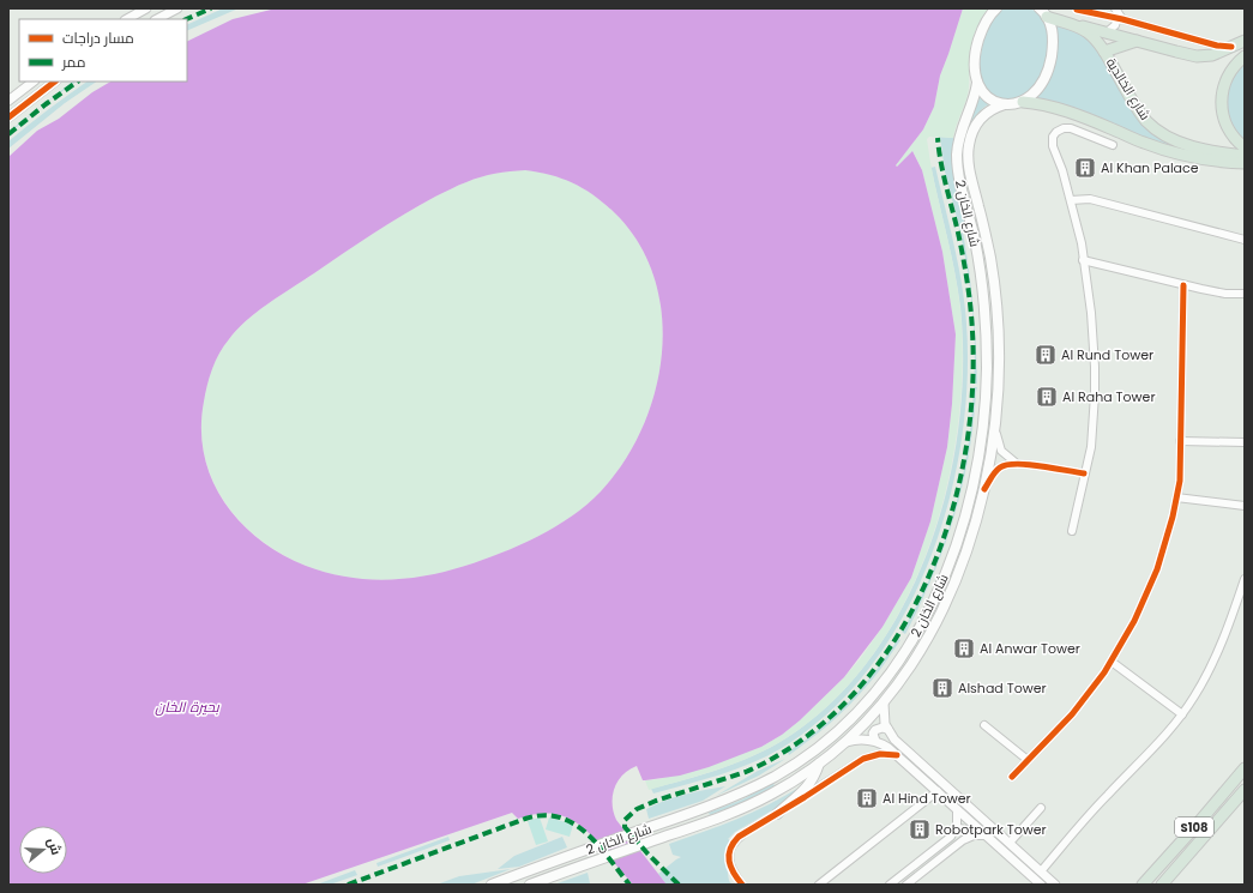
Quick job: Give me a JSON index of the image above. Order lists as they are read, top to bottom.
{
  "streets": {
    "main road": ["شارع الخالدية", "شارع الخان 2", "S108"]
  },
  "water": ["بحيرة الخان"],
  "places": {
    "building": [
      "Al Khan Palace",
      "Al Rund Tower",
      "Al Raha Tower",
      "Al Anwar Tower",
      "Alshad Tower",
      "Al Hind Tower",
      "Robotpark Tower"
    ]
  },
  "legend": ["مسار دراجات", "ممر"],
  "north": "right"
}
